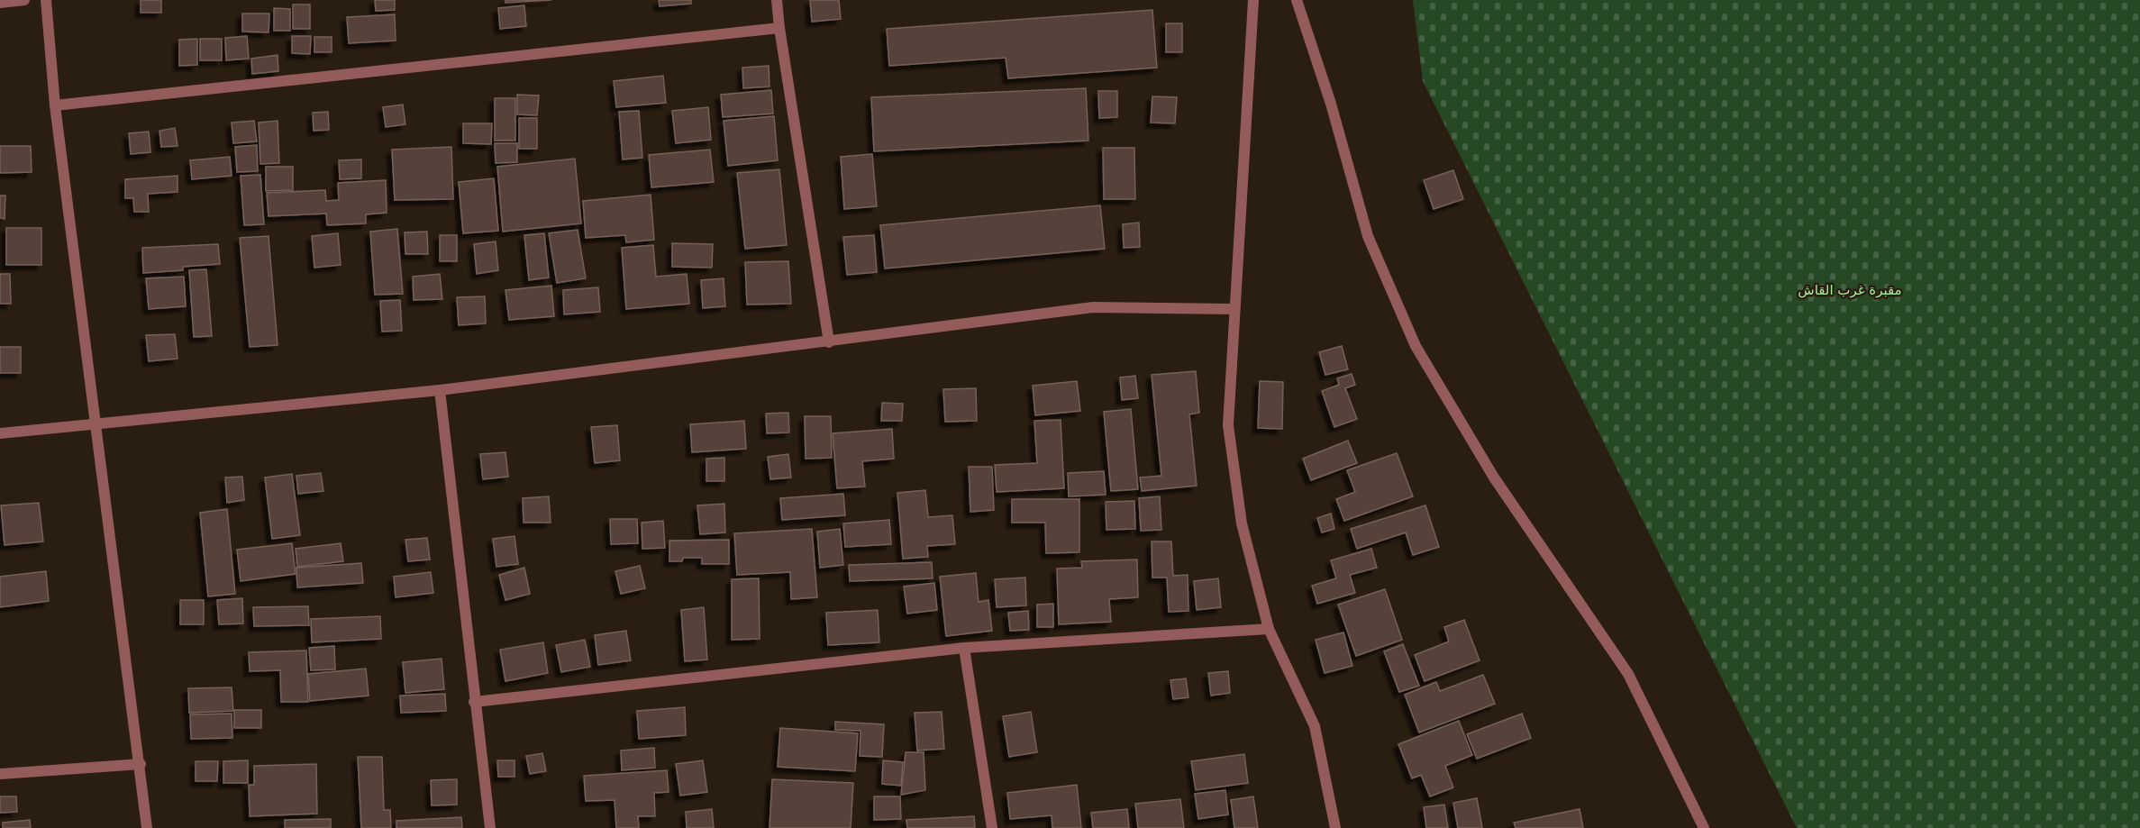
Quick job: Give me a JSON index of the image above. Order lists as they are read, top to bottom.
{
  "parks": ["مقبرة غرب القاش"]
}
